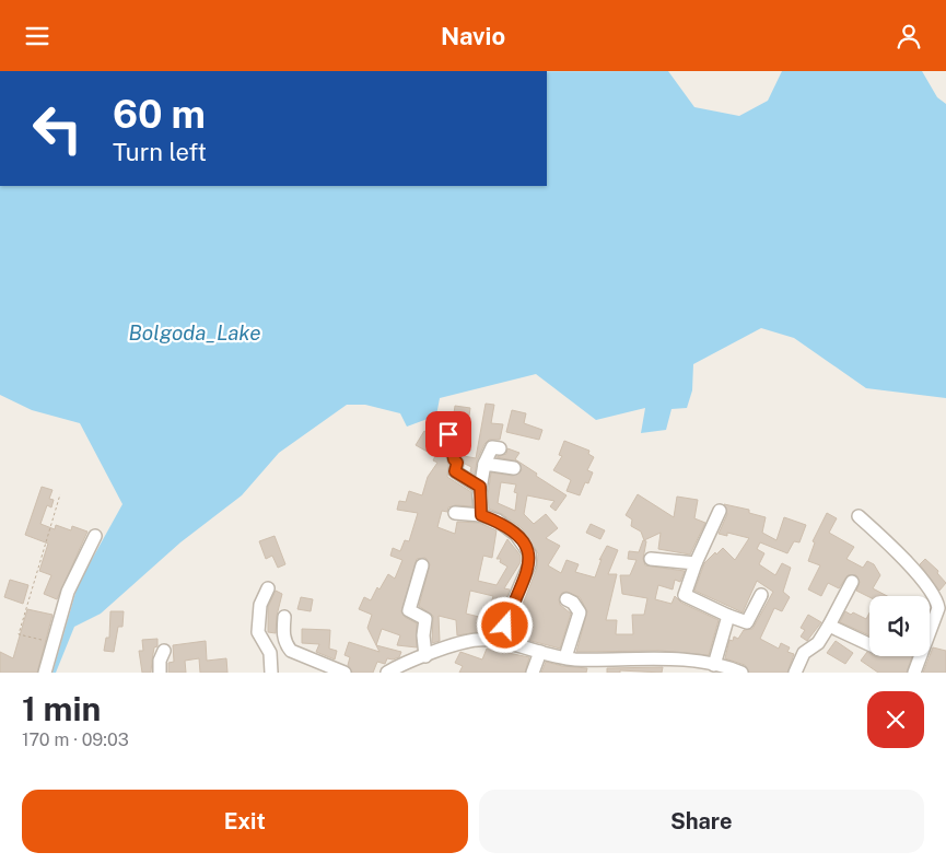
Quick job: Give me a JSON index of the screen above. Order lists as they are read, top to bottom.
{
  "water": ["Bolgoda_Lake"],
  "page": {
    "header": "Navio",
    "turn": ["60 m", "Turn left"],
    "heading": ["1 min", "170 m · 09:03"],
    "buttons": ["Exit", "Share"]
  }
}
